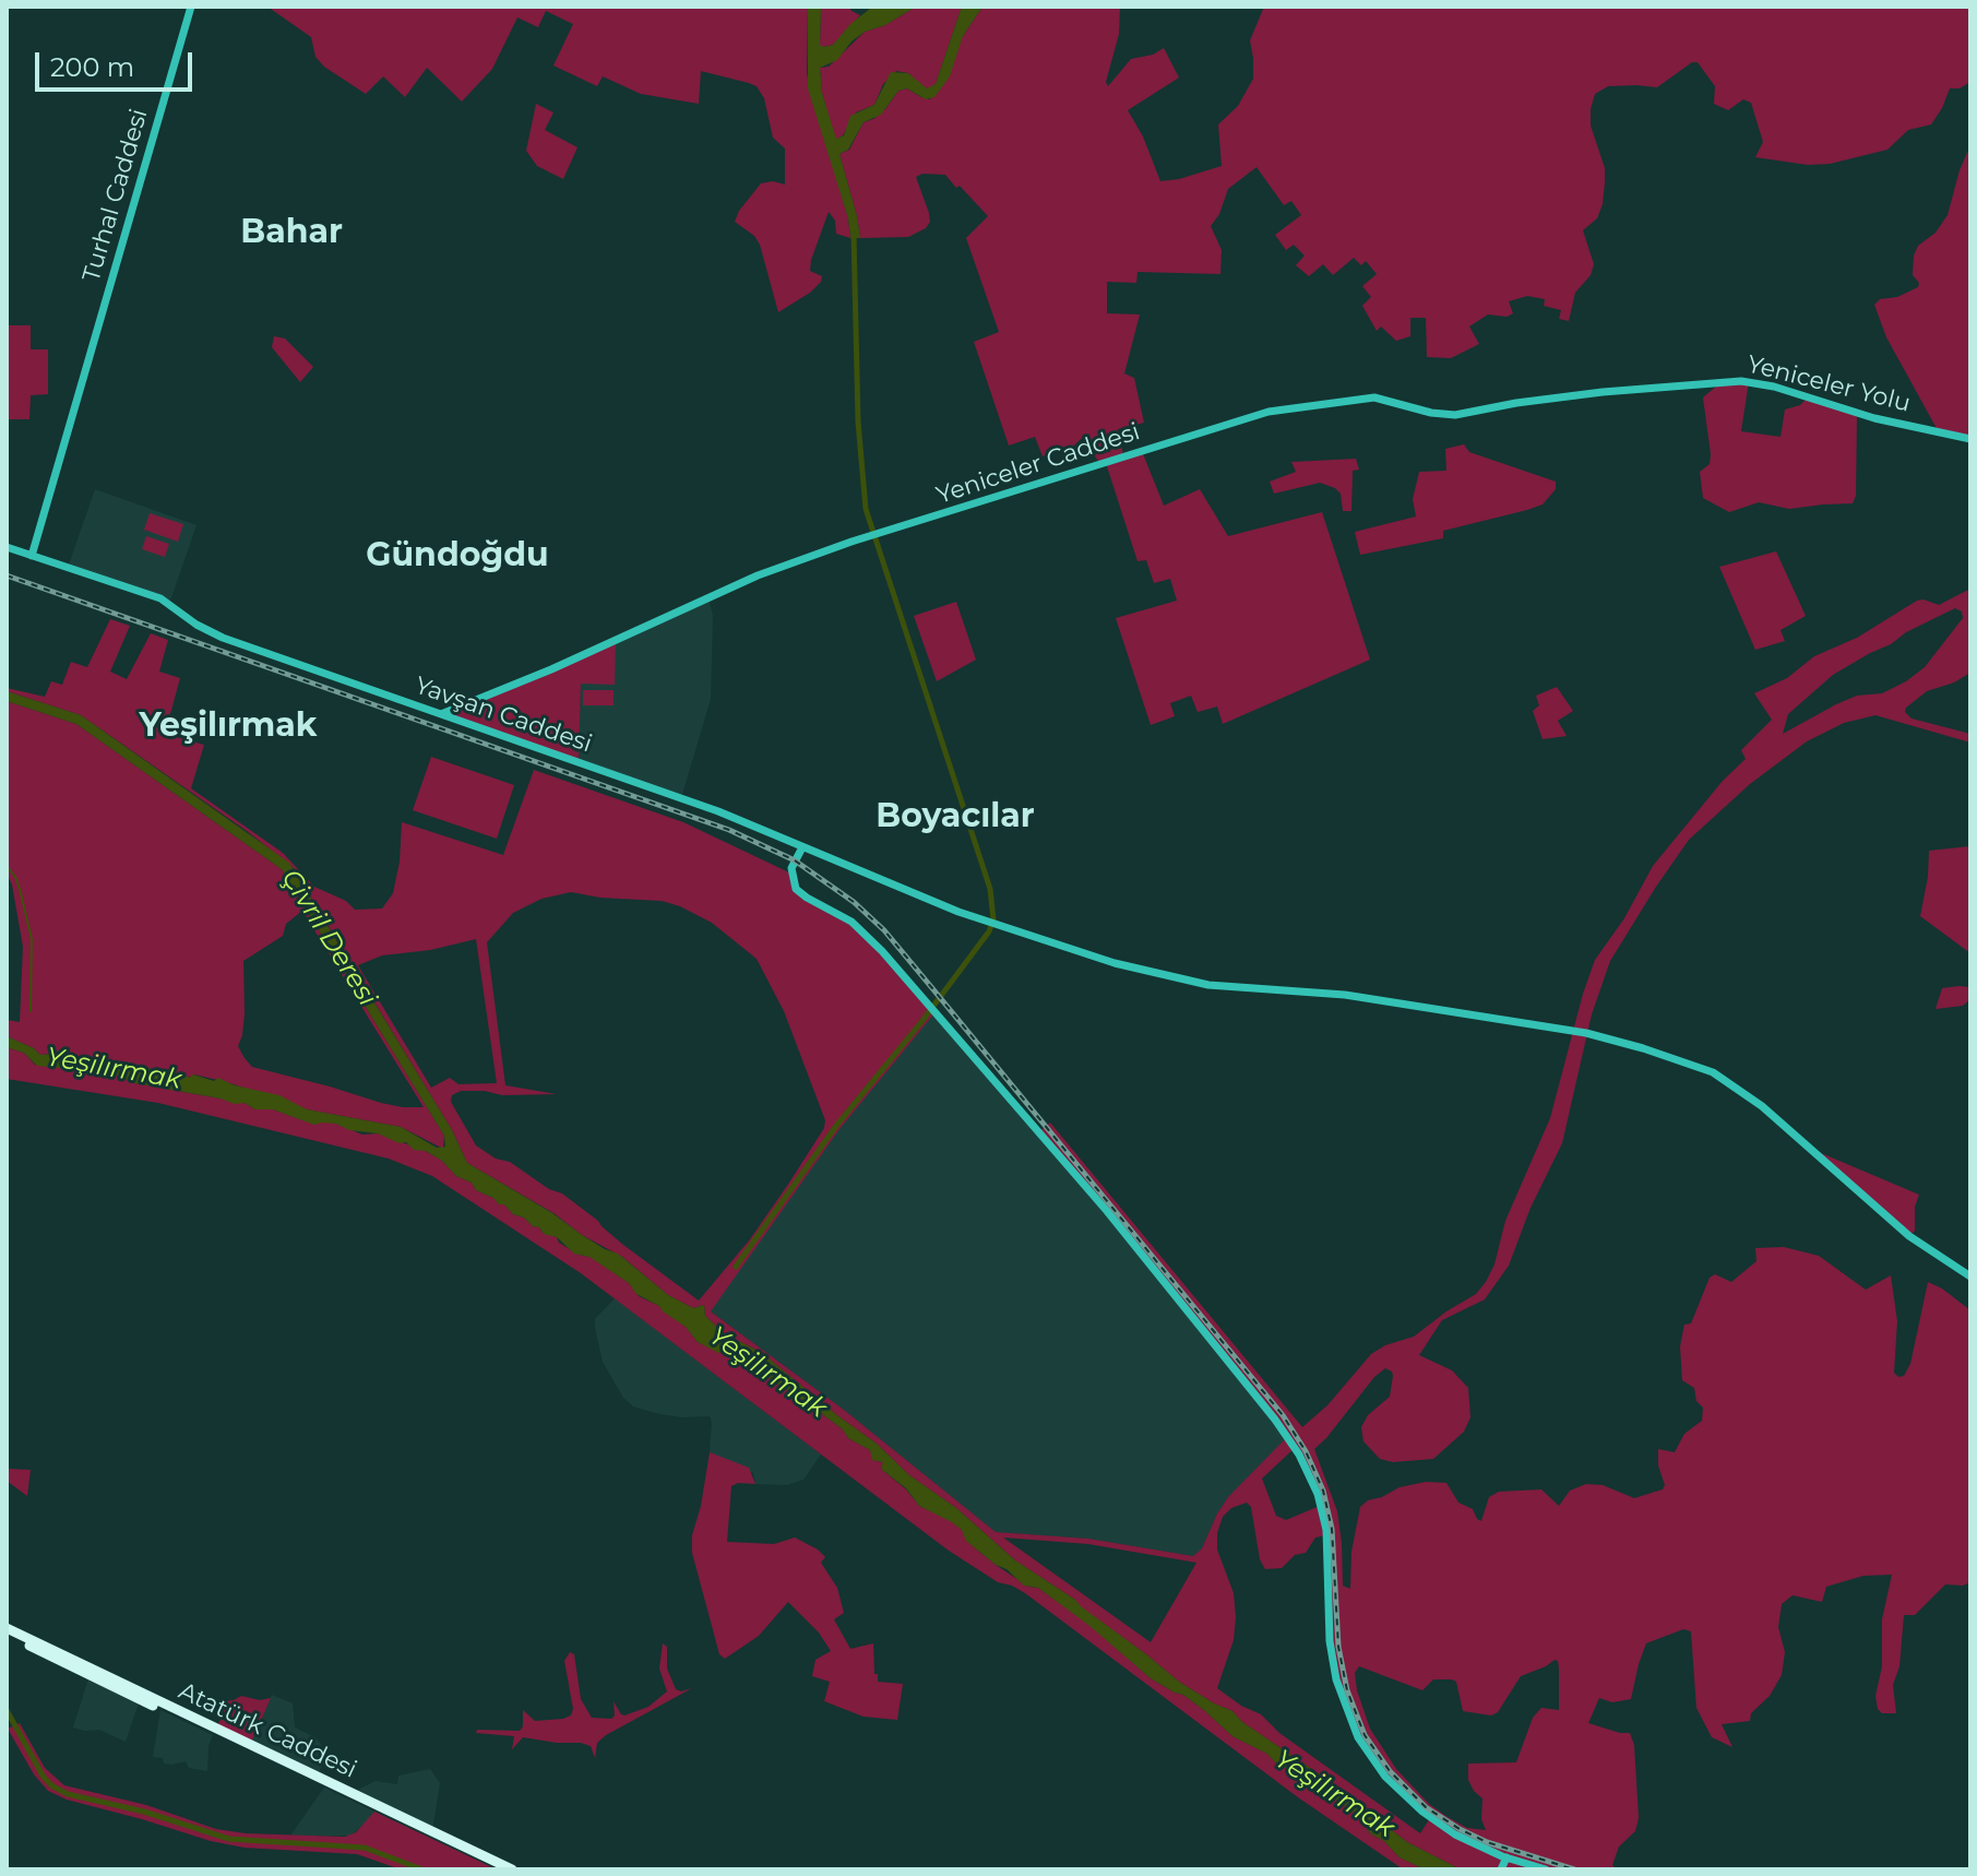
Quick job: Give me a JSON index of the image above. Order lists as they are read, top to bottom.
{
  "streets": {
    "highway": ["Atatürk Caddesi"],
    "street": [
      "Turhal Caddesi",
      "Yeniceler Yolu",
      "Yeniceler Caddesi",
      "Yavşan Caddesi"
    ]
  },
  "crossings": [
    ["Turhal Caddesi", "Yavşan Caddesi"],
    ["Yeniceler Yolu", "Yeniceler Caddesi"],
    ["Yeniceler Caddesi", "Yavşan Caddesi"]
  ],
  "districts": [
    "Bahar",
    "Gündoğdu",
    "Yeşilırmak",
    "Boyacılar"
  ],
  "water": ["Çivril Deresi", "Yeşilırmak"],
  "scale_bar": "200 m"
}
